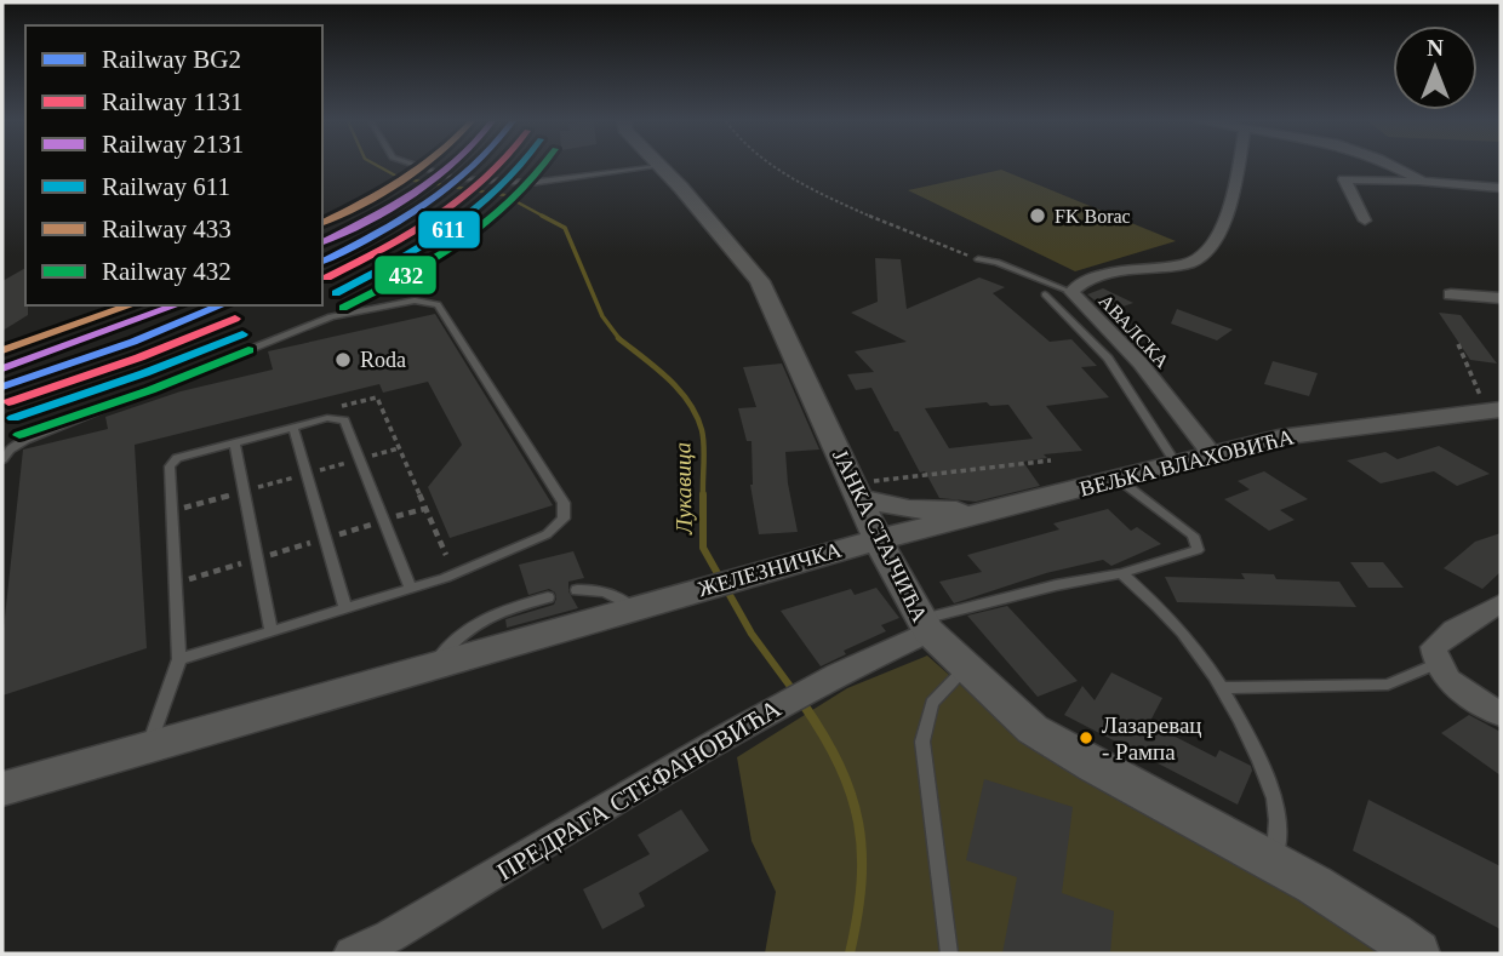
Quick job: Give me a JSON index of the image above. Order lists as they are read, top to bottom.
{
  "streets": {
    "street": [
      "АВАЛСКА",
      "ВЕЉКА ВЛАХОВИЋА",
      "ЈАНКА СТАЈЧИЋА",
      "ЖЕЛЕЗНИЧКА",
      "ПРЕДРАГА СТЕФАНОВИЋА"
    ]
  },
  "crossings": [
    ["АВАЛСКА", "ВЕЉКА ВЛАХОВИЋА"],
    ["ВЕЉКА ВЛАХОВИЋА", "ЈАНКА СТАЈЧИЋА"],
    ["ВЕЉКА ВЛАХОВИЋА", "ЖЕЛЕЗНИЧКА"],
    ["ЈАНКА СТАЈЧИЋА", "ЖЕЛЕЗНИЧКА"],
    ["ЈАНКА СТАЈЧИЋА", "ПРЕДРАГА СТЕФАНОВИЋА"]
  ],
  "water": ["Лукавица"],
  "places": ["FK Borac", "Roda", "Лазаревац - Рампа"],
  "lines": [
    "rail line BG2",
    "rail line 1131",
    "rail line 2131",
    "rail line 611",
    "rail line 433",
    "rail line 432"
  ],
  "legend": [
    "Railway BG2",
    "Railway 1131",
    "Railway 2131",
    "Railway 611",
    "Railway 433",
    "Railway 432"
  ],
  "north": "top"
}
